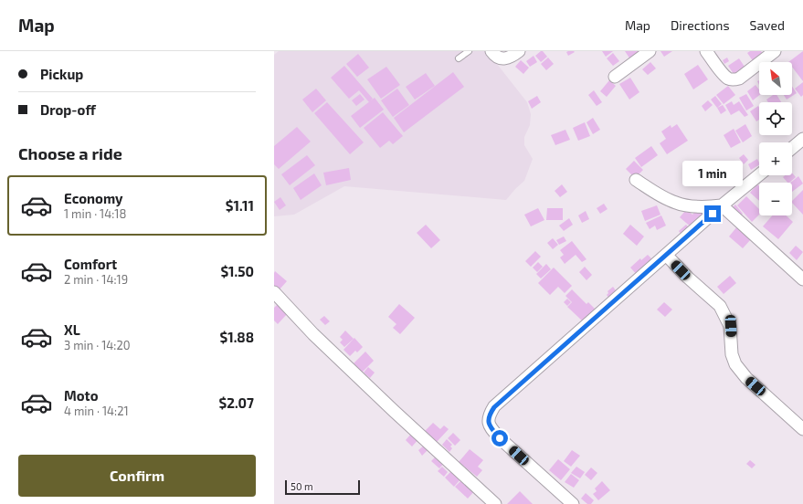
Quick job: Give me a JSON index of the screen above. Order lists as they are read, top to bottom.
{
  "scale_bar": "50 m",
  "north": "top left",
  "page": {
    "header": "Map",
    "nav": ["Map", "Directions", "Saved"],
    "banner": ["Pickup", "Drop-off"],
    "map_buttons": ["+", "−"],
    "heading": "Choose a ride",
    "bubble": "1 min",
    "list": [
      {
        "name": "Economy",
        "note": "1 min · 14:18",
        "value": "$1.11"
      },
      {
        "name": "Comfort",
        "note": "2 min · 14:19",
        "value": "$1.50"
      },
      {
        "name": "XL",
        "note": "3 min · 14:20",
        "value": "$1.88"
      },
      {
        "name": "Moto",
        "note": "4 min · 14:21",
        "value": "$2.07"
      }
    ],
    "buttons": "Confirm",
    "scale": "50 m"
  }
}
